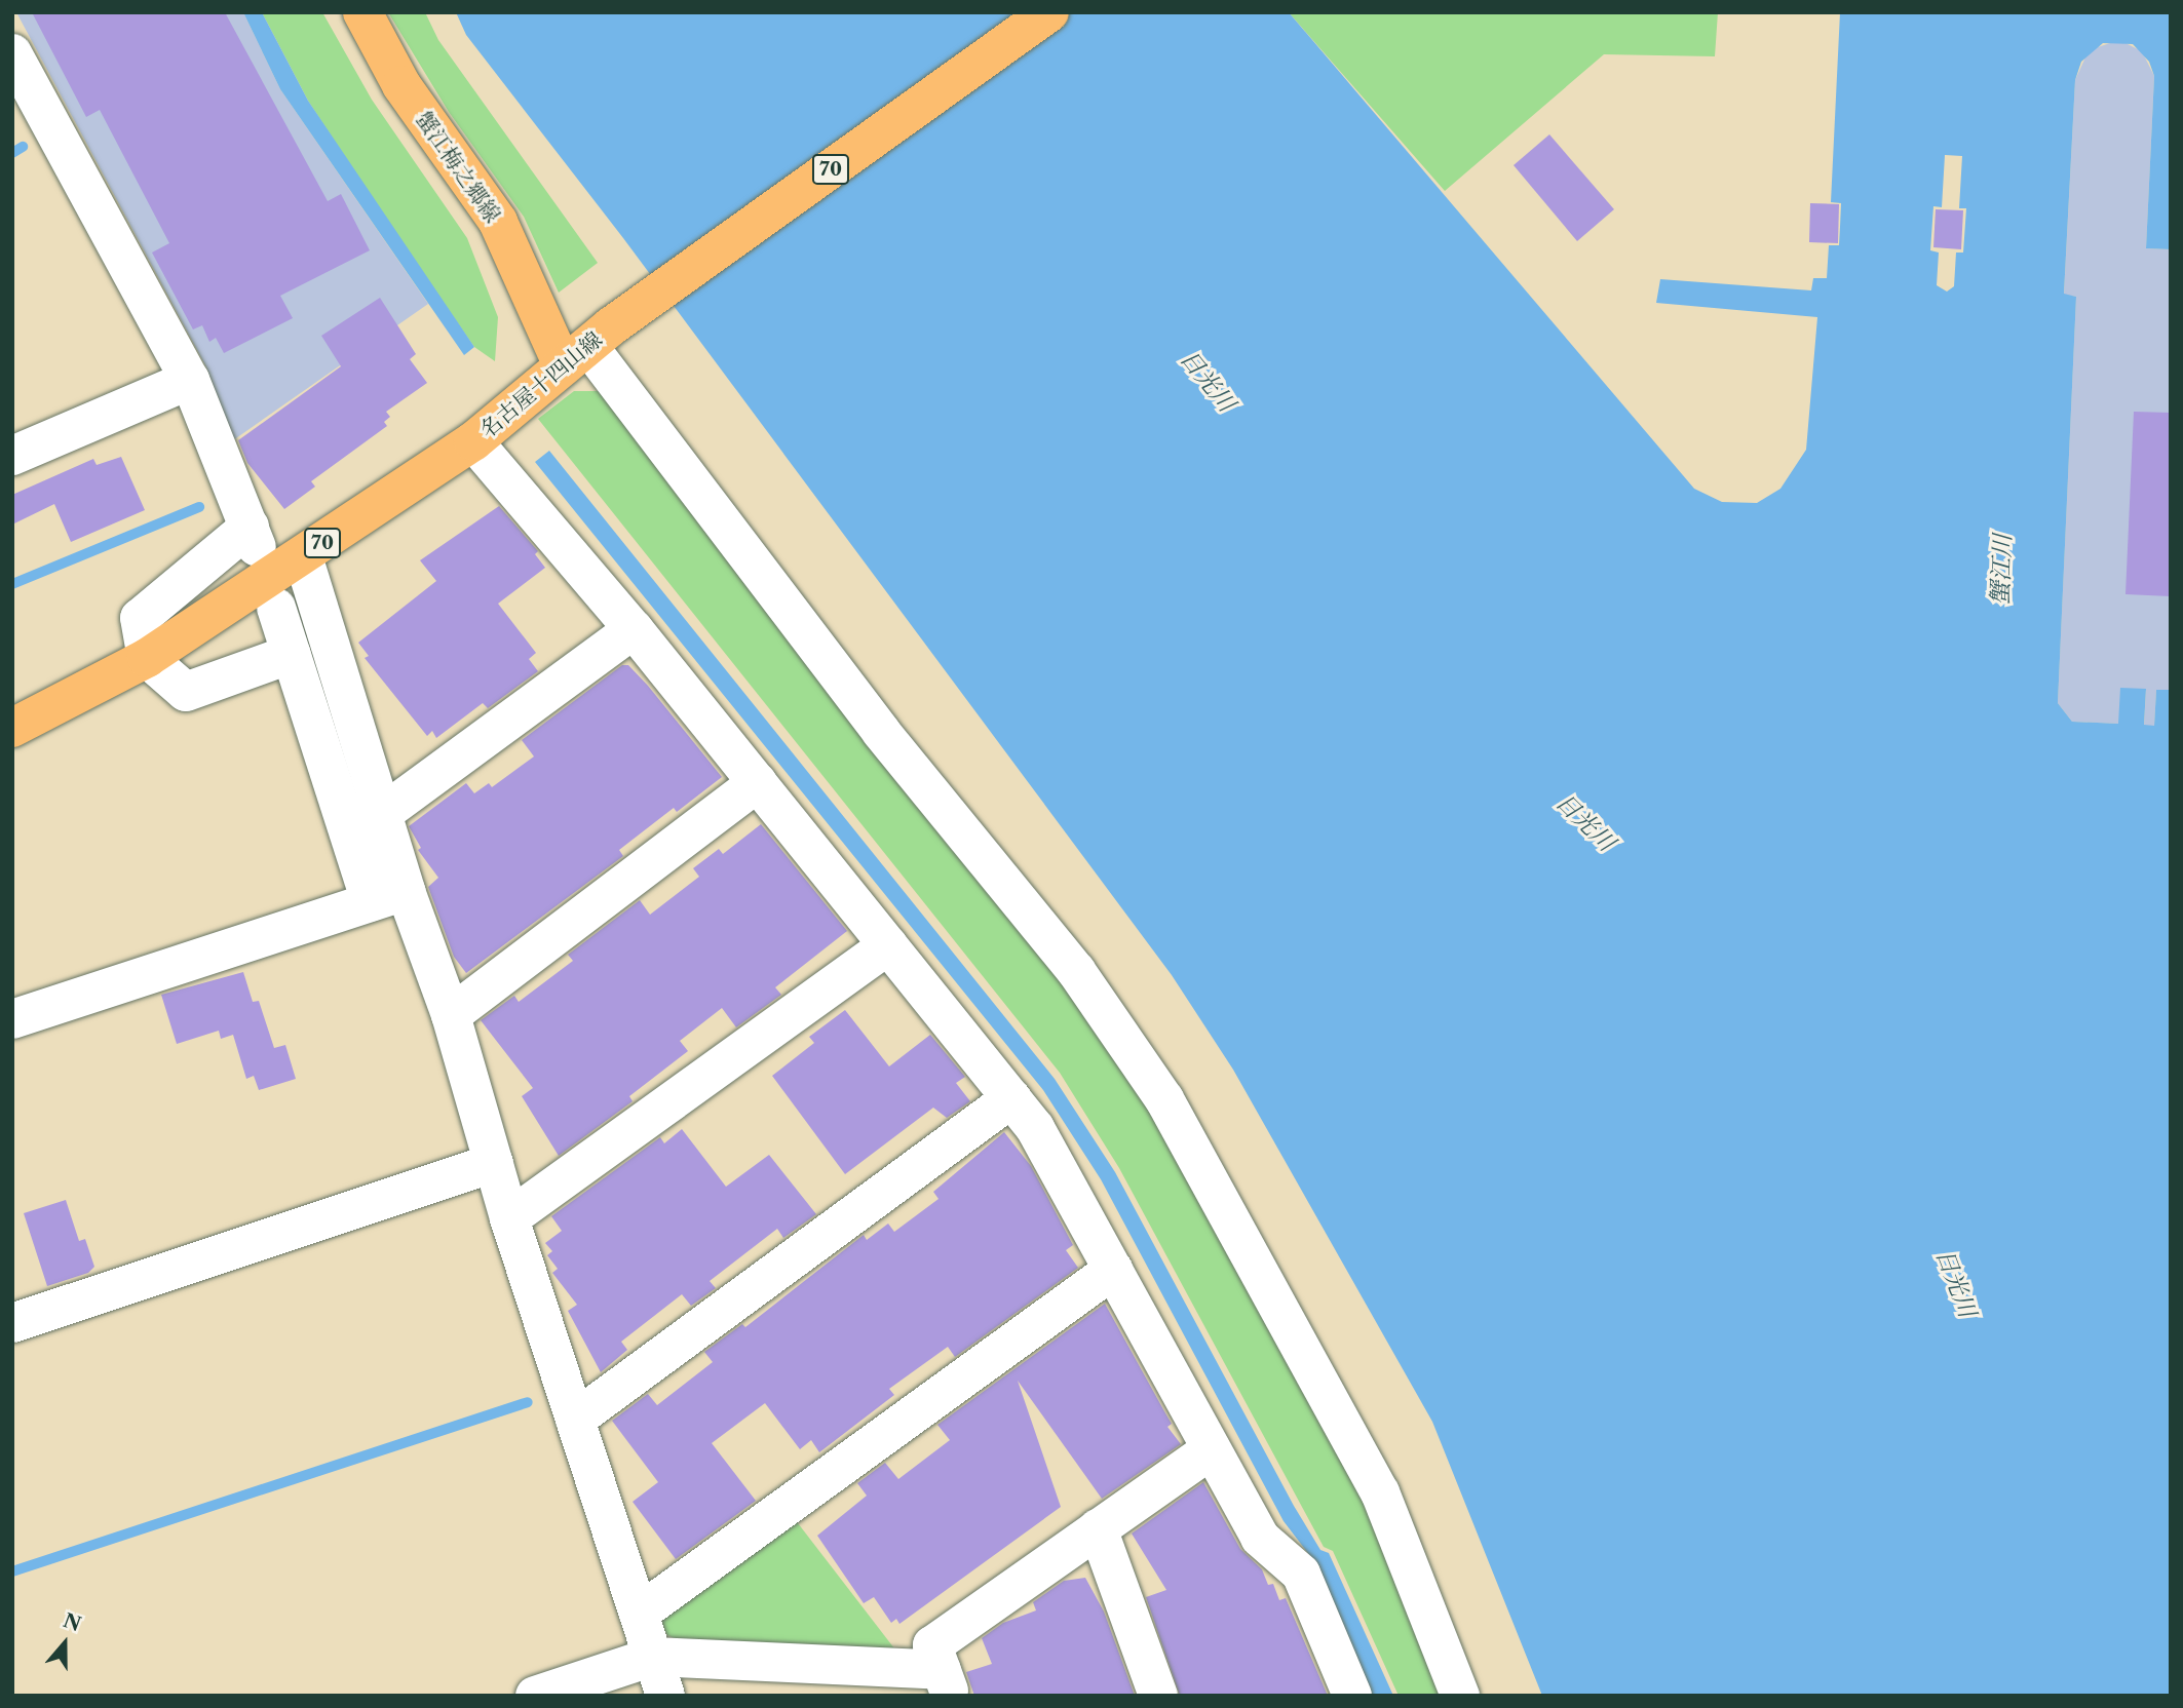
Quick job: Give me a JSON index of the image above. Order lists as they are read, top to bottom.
{
  "streets": {
    "main road": ["蟹江梅之郷線", "70", "名古屋十四山線"]
  },
  "crossings": [
    ["蟹江梅之郷線", "名古屋十四山線"]
  ],
  "water": ["日光川", "蟹江川"],
  "north": "top"
}
